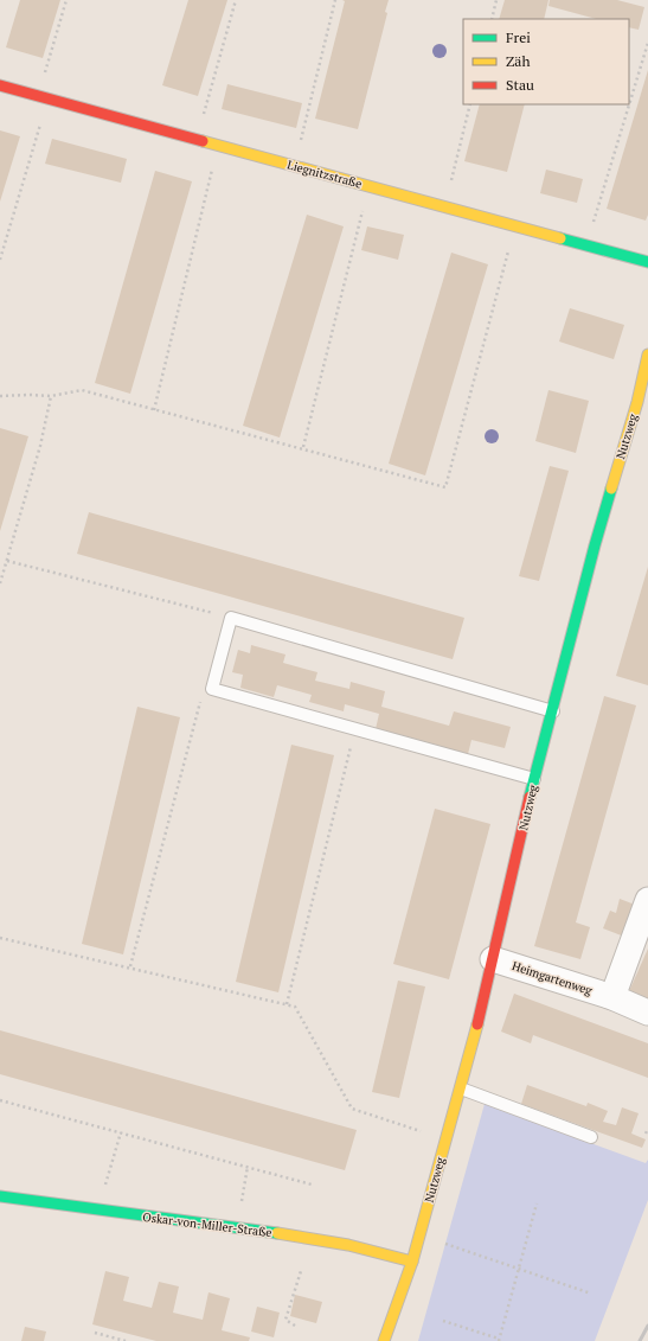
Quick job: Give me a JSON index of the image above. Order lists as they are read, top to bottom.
{
  "streets": {
    "street": [
      "Liegnitzstraße",
      "Nutzweg",
      "Heimgartenweg",
      "Oskar-von-Miller-Straße"
    ]
  },
  "crossings": [
    ["Nutzweg", "Heimgartenweg"],
    ["Nutzweg", "Oskar-von-Miller-Straße"]
  ],
  "legend": ["Frei", "Zäh", "Stau"]
}
